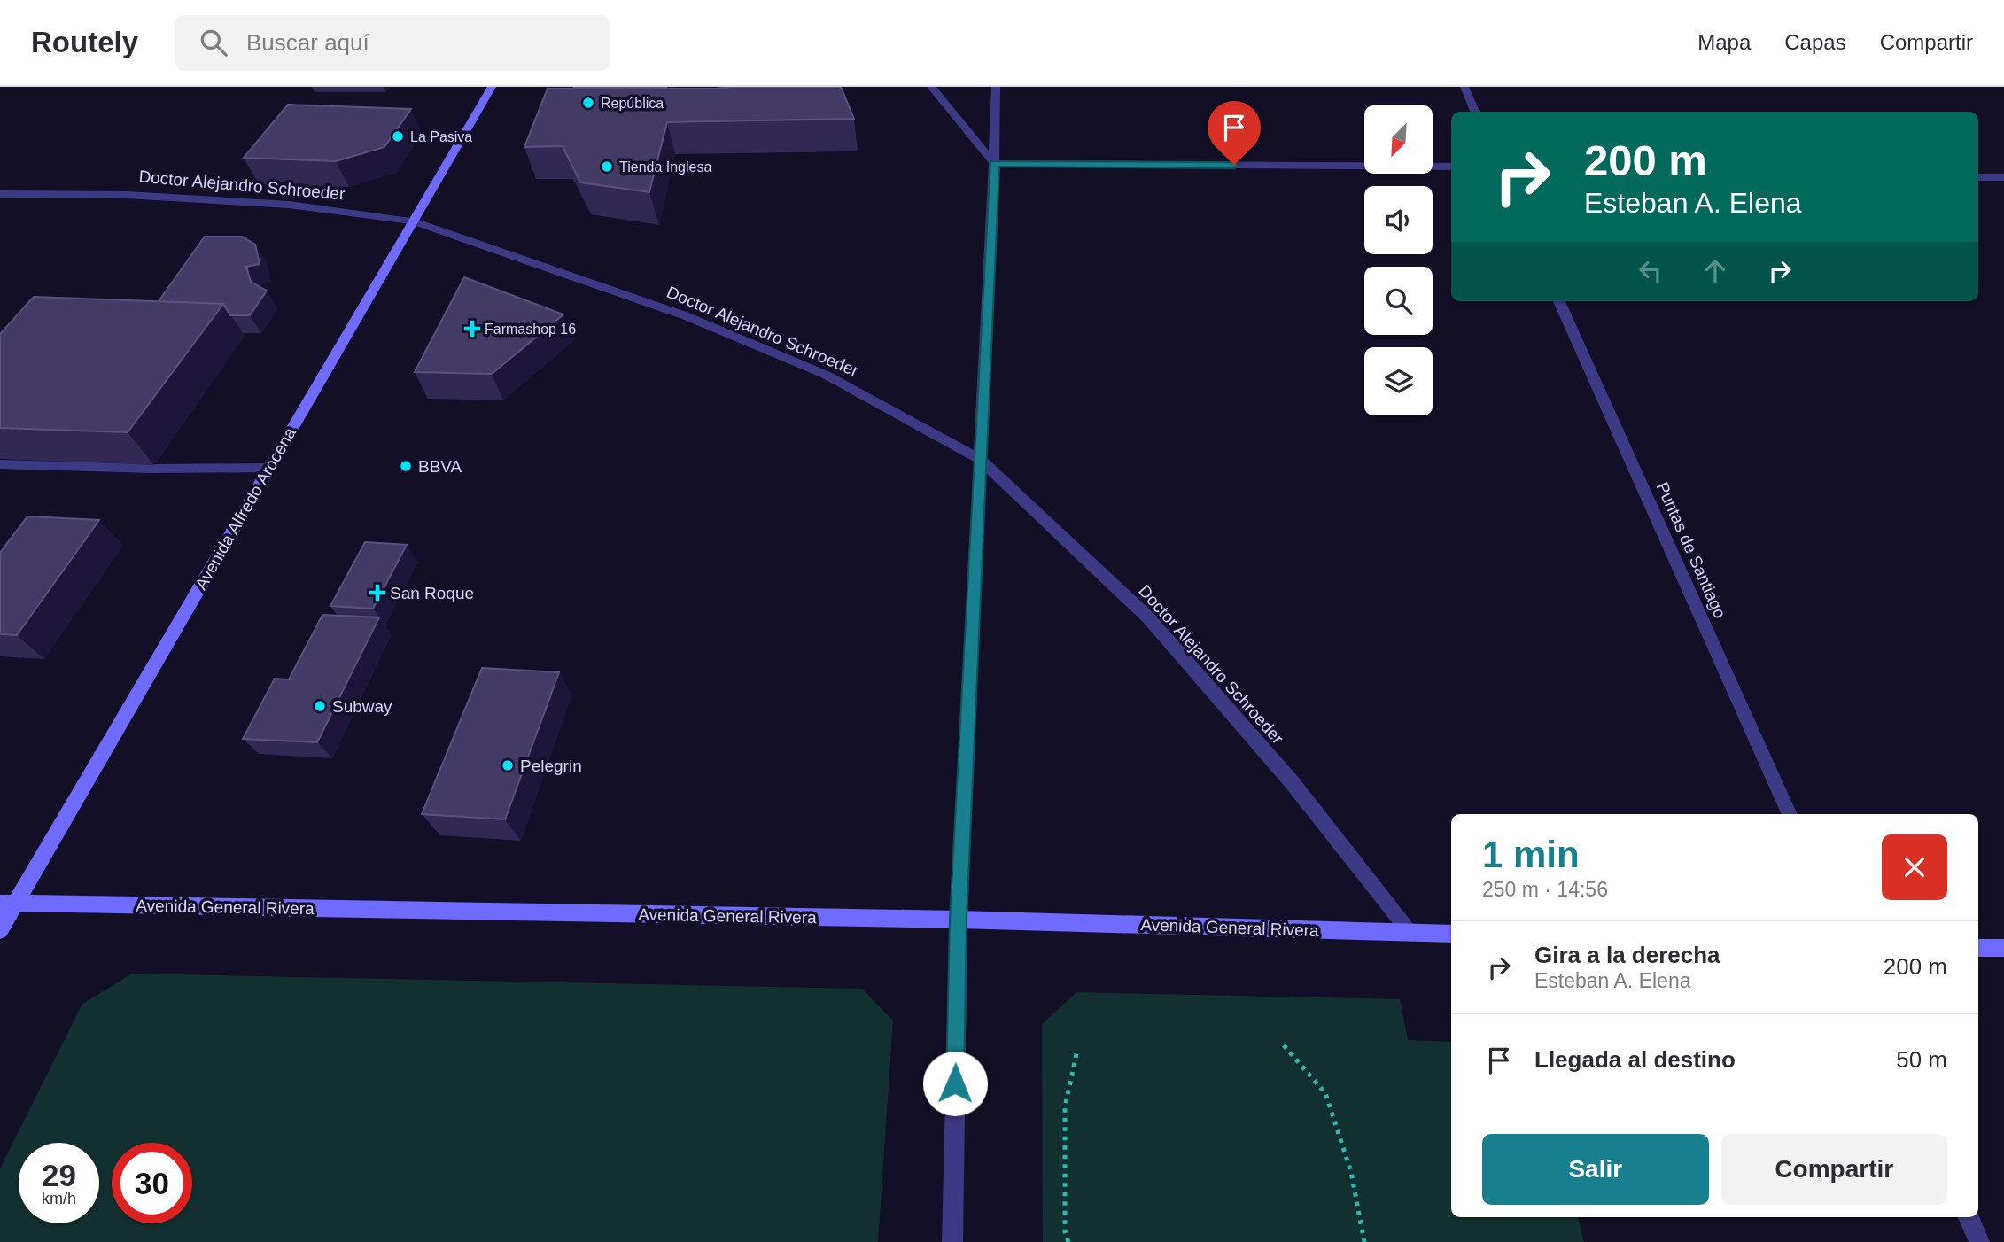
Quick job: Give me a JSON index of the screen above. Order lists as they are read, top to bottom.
{
  "streets": {
    "street": [
      "Doctor Alejandro Schroeder",
      "Avenida Alfredo Arocena",
      "Puntas de Santiago",
      "Avenida General Rivera"
    ]
  },
  "crossings": [
    ["Doctor Alejandro Schroeder", "Avenida Alfredo Arocena"],
    ["Doctor Alejandro Schroeder", "Avenida General Rivera"],
    ["Avenida Alfredo Arocena", "Avenida General Rivera"]
  ],
  "places": {
    "other": [
      "República",
      "La Pasiva",
      "Tienda Inglesa",
      "BBVA",
      "Subway",
      "Pelegrin"
    ],
    "health": ["Farmashop 16", "San Roque"]
  },
  "north": "bottom left",
  "page": {
    "header": "Routely",
    "search": "Buscar aquí",
    "nav": ["Mapa", "Capas", "Compartir"],
    "turn": ["200 m", "Esteban A. Elena"],
    "heading": ["1 min", "250 m · 14:56"],
    "list": [
      {
        "name": "Gira a la derecha",
        "note": "Esteban A. Elena",
        "value": "200 m"
      },
      {
        "name": "Llegada al destino",
        "value": "50 m"
      }
    ],
    "buttons": ["Salir", "Compartir"],
    "speed": "29 km/h",
    "limit": "30"
  }
}
